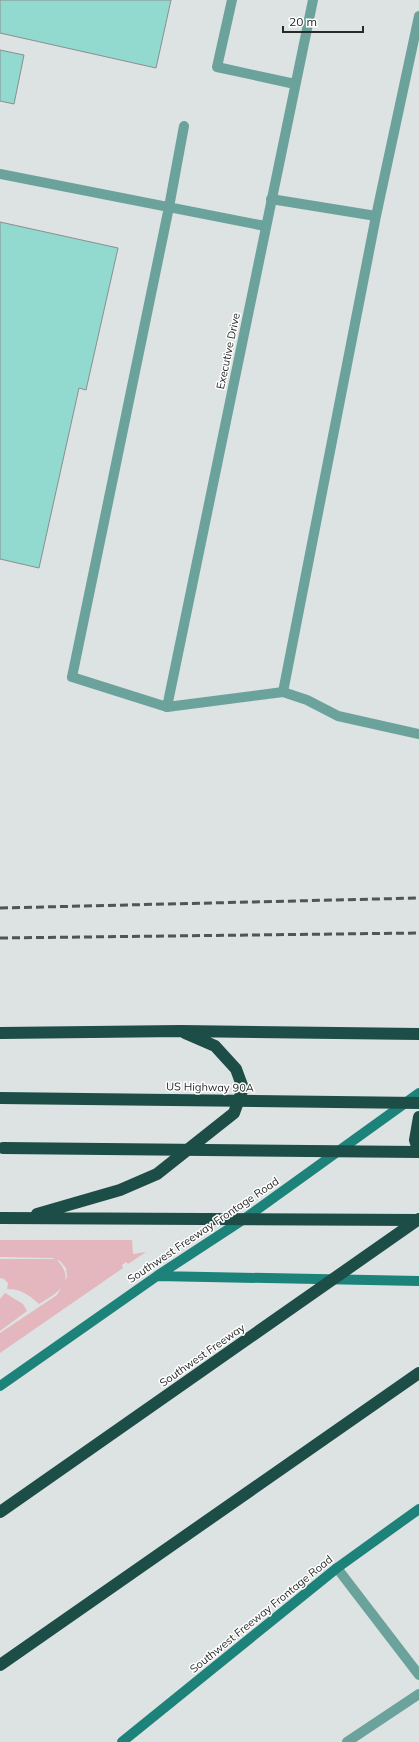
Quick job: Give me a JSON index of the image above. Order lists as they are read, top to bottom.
{
  "streets": {
    "highway": ["US Highway 90A", "Southwest Freeway"],
    "main road": ["Southwest Freeway Frontage Road"],
    "street": ["Executive Drive"]
  },
  "scale_bar": "20 m"
}
